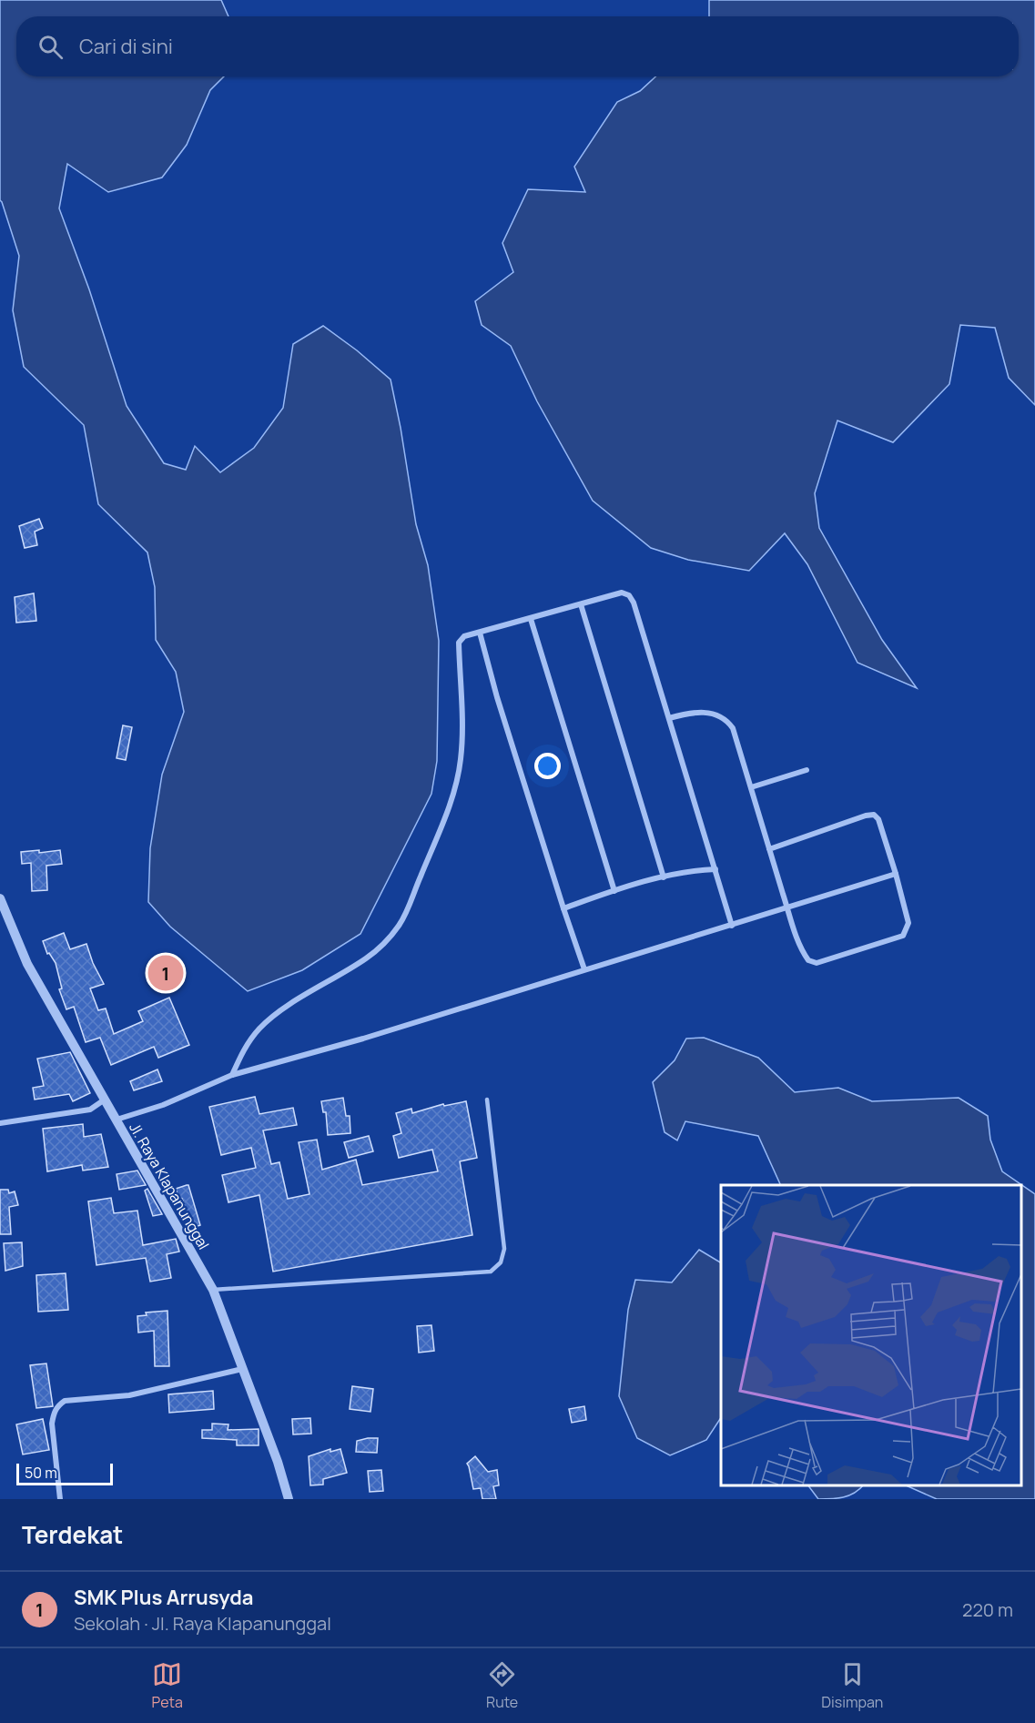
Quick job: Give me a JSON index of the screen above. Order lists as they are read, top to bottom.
{
  "streets": {
    "street": ["Jl. Raya Klapanunggal"]
  },
  "scale_bar": "50 m",
  "page": {
    "search": "Cari di sini",
    "pins": "1",
    "scale": "50 m",
    "heading": "Terdekat",
    "list": [
      {
        "mark": "1",
        "name": "SMK Plus Arrusyda",
        "note": "Sekolah · Jl. Raya Klapanunggal",
        "value": "220 m"
      }
    ],
    "nav": ["Peta", "Rute", "Disimpan"]
  }
}
